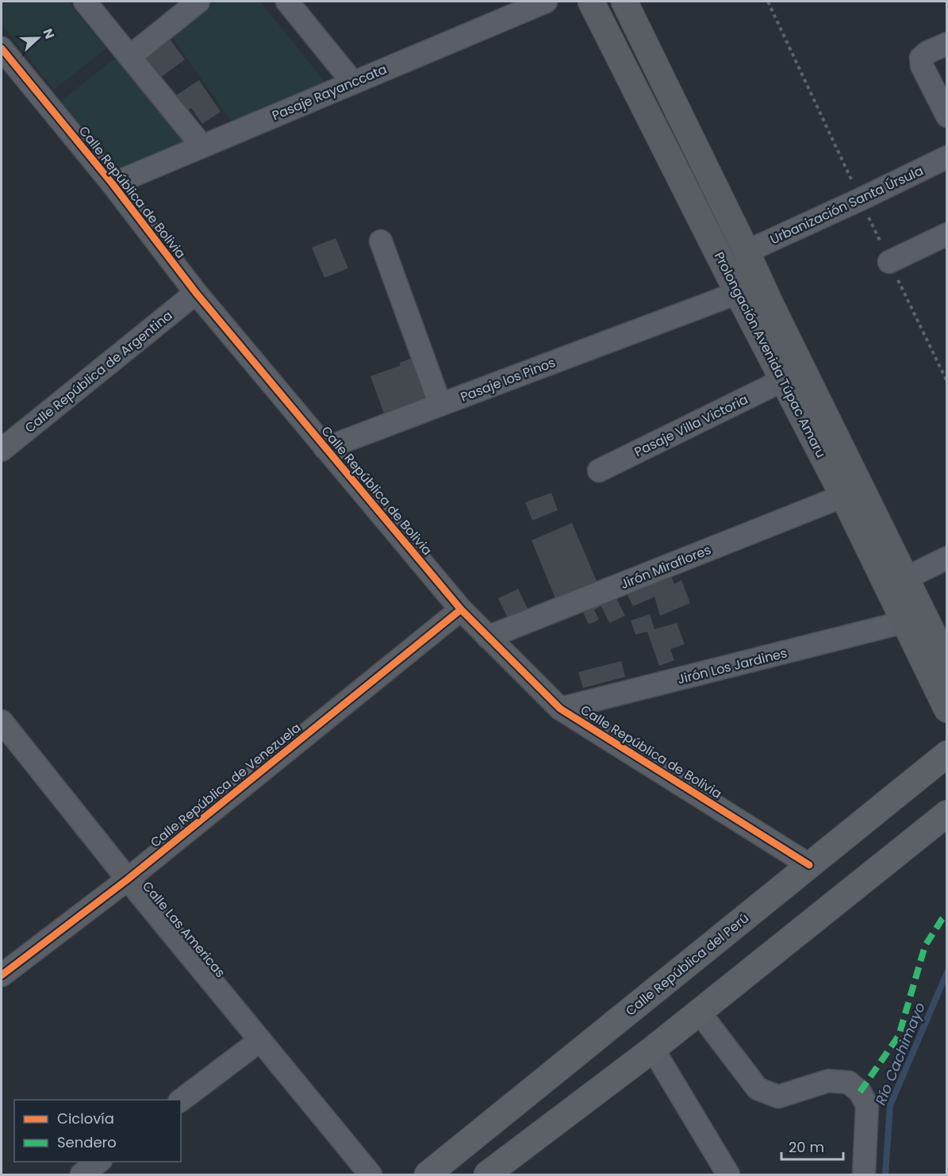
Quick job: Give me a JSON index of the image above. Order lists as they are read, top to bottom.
{
  "streets": {
    "main road": ["Prolongación Avenida Túpac Amaru", "Calle República del Perú"],
    "street": [
      "Pasaje Rayanccata",
      "Calle República de Bolivia",
      "Urbanización Santa Úrsula",
      "Calle República de Argentina",
      "Pasaje los Pinos",
      "Pasaje Villa Victoria",
      "Jirón Miraflores",
      "Jirón Los Jardines",
      "Calle República de Venezuela",
      "Calle Las Americas"
    ]
  },
  "crossings": [
    ["Pasaje Rayanccata", "Calle República de Bolivia"],
    ["Calle República de Bolivia", "Calle República de Argentina"],
    ["Calle República de Bolivia", "Pasaje los Pinos"],
    ["Calle República de Bolivia", "Jirón Miraflores"],
    ["Calle República de Bolivia", "Jirón Los Jardines"],
    ["Calle República de Bolivia", "Calle República de Venezuela"],
    ["Calle República de Bolivia", "Calle República del Perú"],
    ["Urbanización Santa Úrsula", "Prolongación Avenida Túpac Amaru"],
    ["Prolongación Avenida Túpac Amaru", "Pasaje los Pinos"],
    ["Prolongación Avenida Túpac Amaru", "Pasaje Villa Victoria"],
    ["Prolongación Avenida Túpac Amaru", "Jirón Miraflores"],
    ["Prolongación Avenida Túpac Amaru", "Jirón Los Jardines"],
    ["Calle República de Venezuela", "Calle Las Americas"]
  ],
  "water": ["Río Cachimayo"],
  "legend": ["Ciclovía", "Sendero"],
  "scale_bar": "20 m",
  "north": "right"
}
